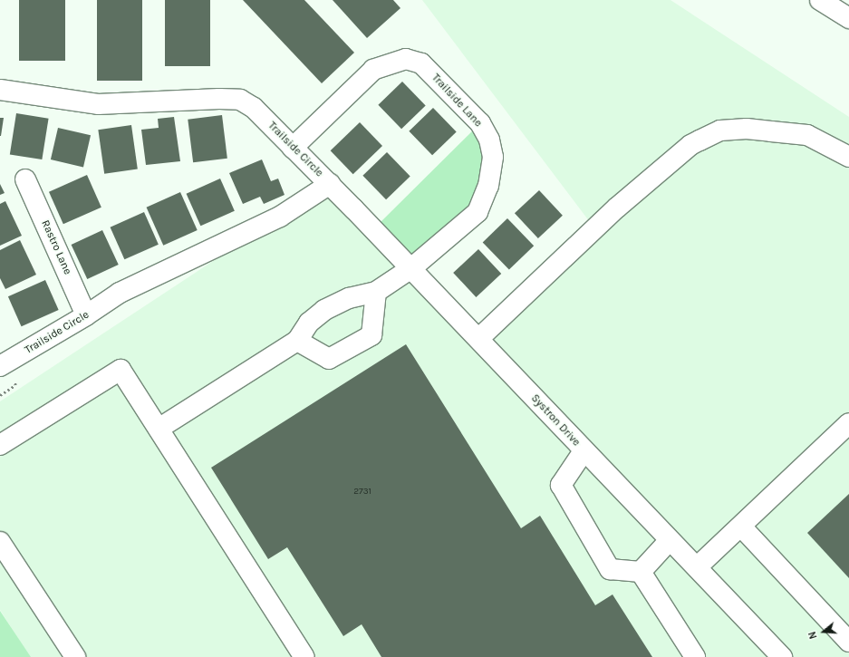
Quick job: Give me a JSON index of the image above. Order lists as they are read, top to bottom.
{
  "streets": {
    "street": [
      "Trailside Lane",
      "Trailside Circle",
      "Rastro Lane",
      "Systron Drive"
    ]
  },
  "crossings": [
    ["Trailside Lane", "Trailside Circle"],
    ["Trailside Lane", "Systron Drive"],
    ["Trailside Circle", "Rastro Lane"],
    ["Trailside Circle", "Systron Drive"]
  ],
  "house_numbers": ["2731"],
  "north": "left"
}
